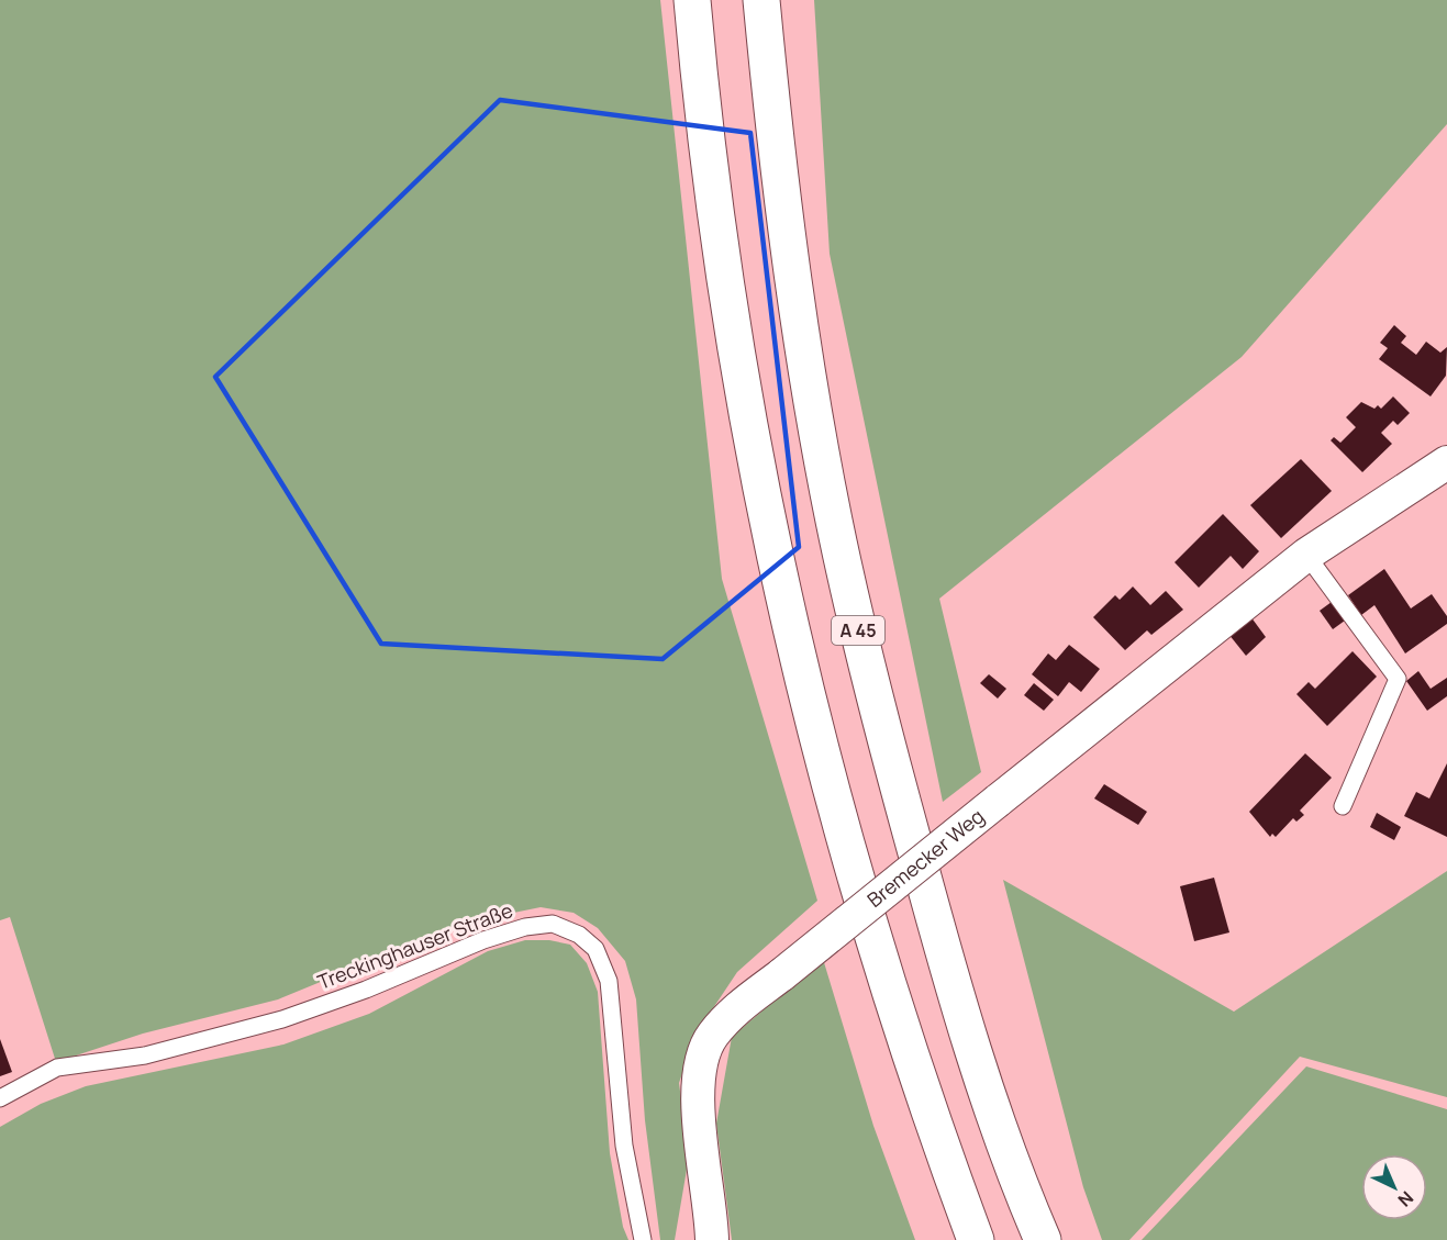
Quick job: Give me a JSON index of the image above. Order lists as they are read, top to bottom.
{
  "streets": {
    "highway": ["A 45"],
    "street": ["Bremecker Weg"],
    "lane": ["Treckinghauser Straße"]
  },
  "north": "bottom right"
}
